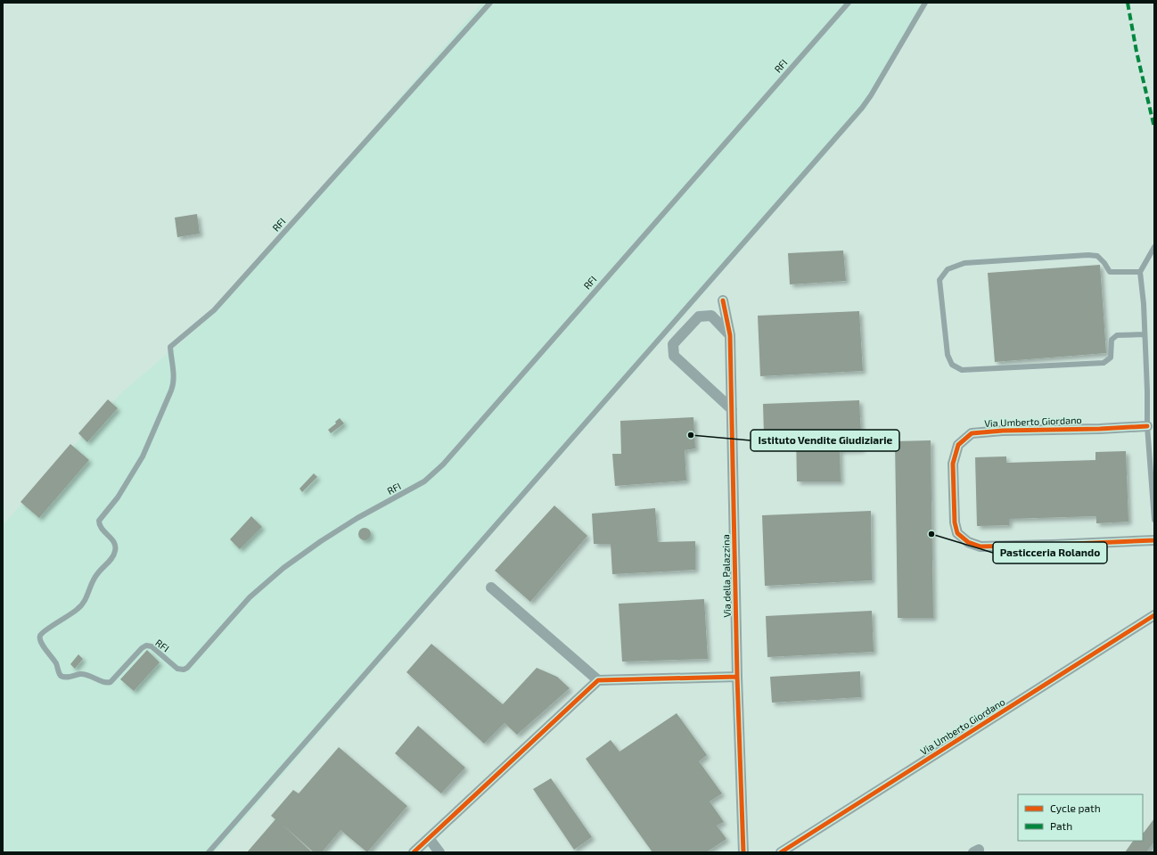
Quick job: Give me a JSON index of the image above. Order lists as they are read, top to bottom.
{
  "streets": {
    "street": ["Via Umberto Giordano", "Via della Palazzina"],
    "lane": ["RFI"]
  },
  "places": ["Istituto Vendite Giudiziarie", "Pasticceria Rolando"],
  "legend": ["Cycle path", "Path"]
}
